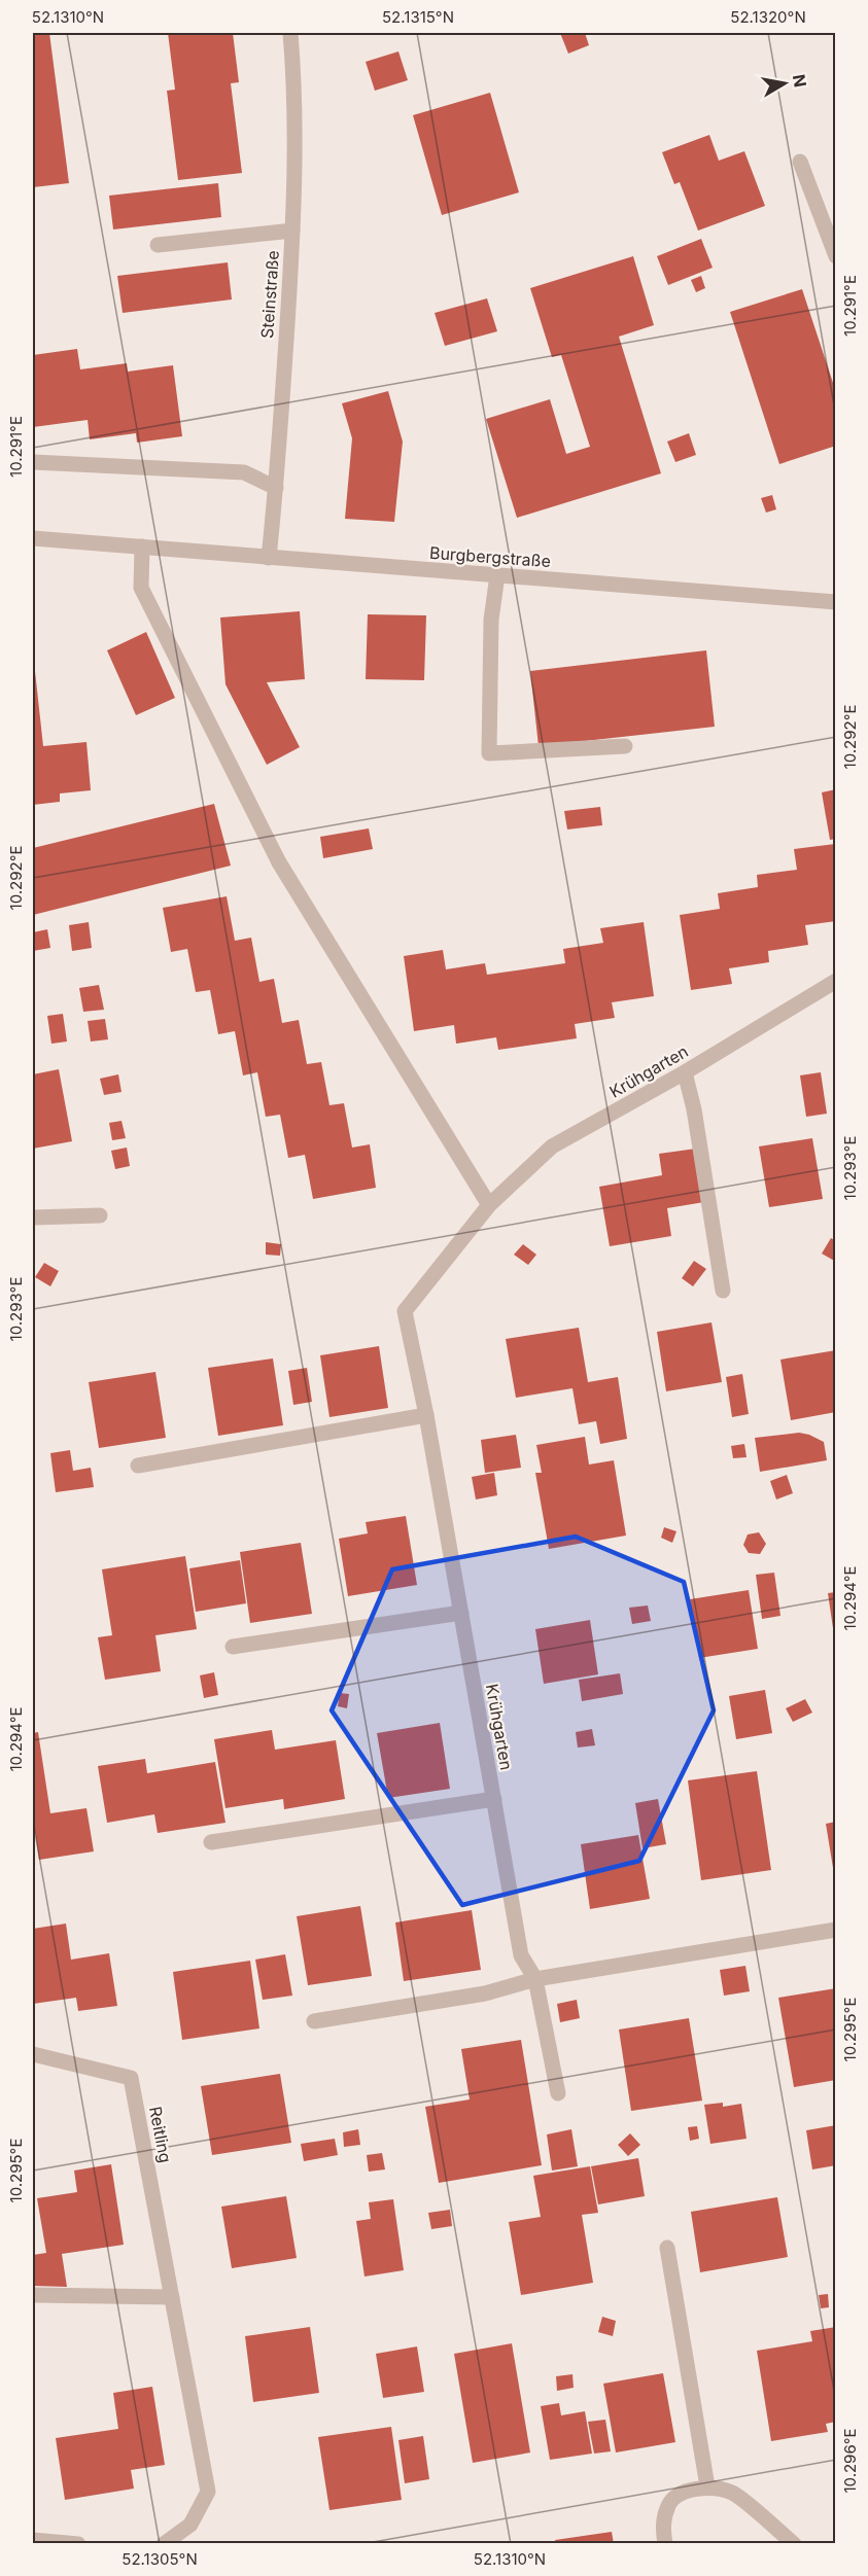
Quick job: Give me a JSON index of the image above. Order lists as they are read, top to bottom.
{
  "streets": {
    "street": [
      "Steinstraße",
      "Burgbergstraße",
      "Krühgarten",
      "Reitling"
    ]
  },
  "crossings": [
    ["Steinstraße", "Burgbergstraße"]
  ],
  "north": "right",
  "coordinates": [
    "52.1310°N",
    "52.1315°N",
    "52.1320°N",
    "10.291°E",
    "10.292°E",
    "10.293°E",
    "10.294°E",
    "10.295°E",
    "10.296°E",
    "52.1305°N"
  ]
}
